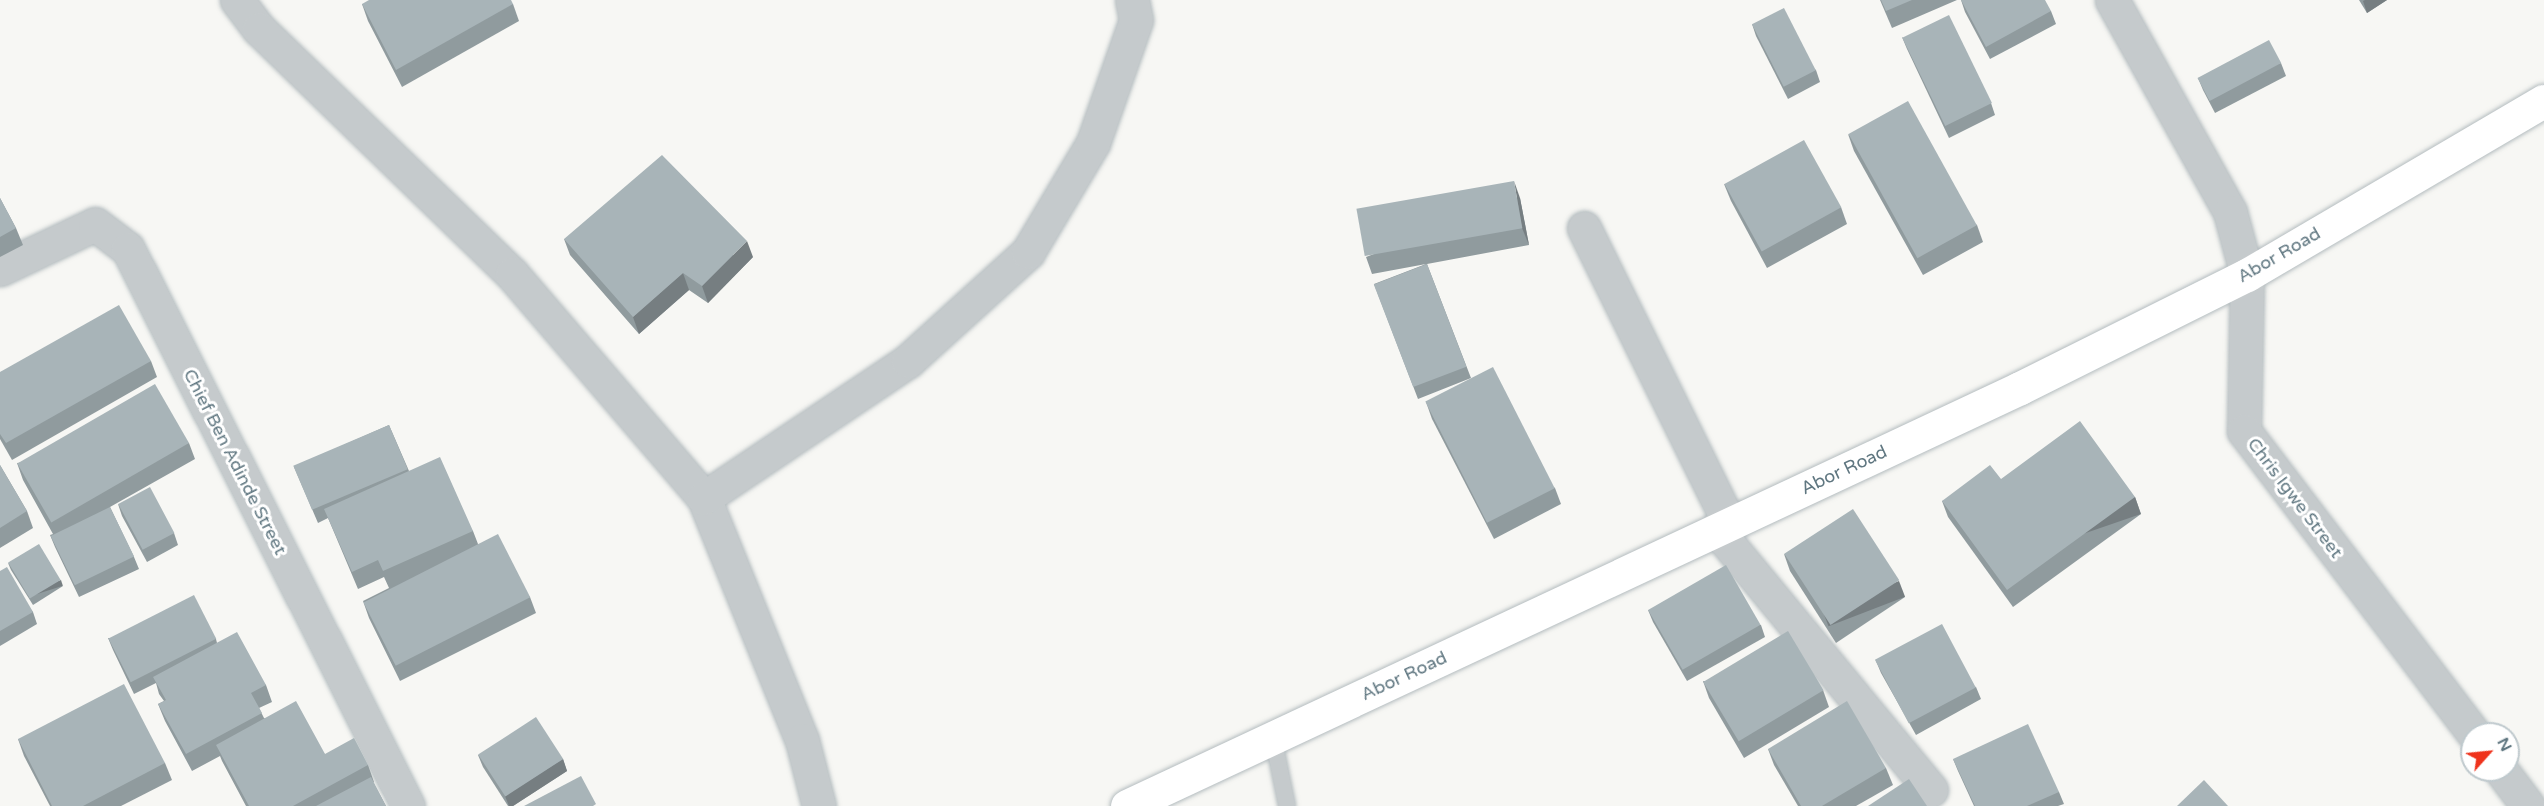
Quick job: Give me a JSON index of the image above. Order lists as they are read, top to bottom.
{
  "streets": {
    "street": ["Abor Road", "Chief Ben Adinde Street", "Chris Igwe Street"]
  },
  "crossings": [
    ["Abor Road", "Chris Igwe Street"]
  ],
  "north": "top right"
}
